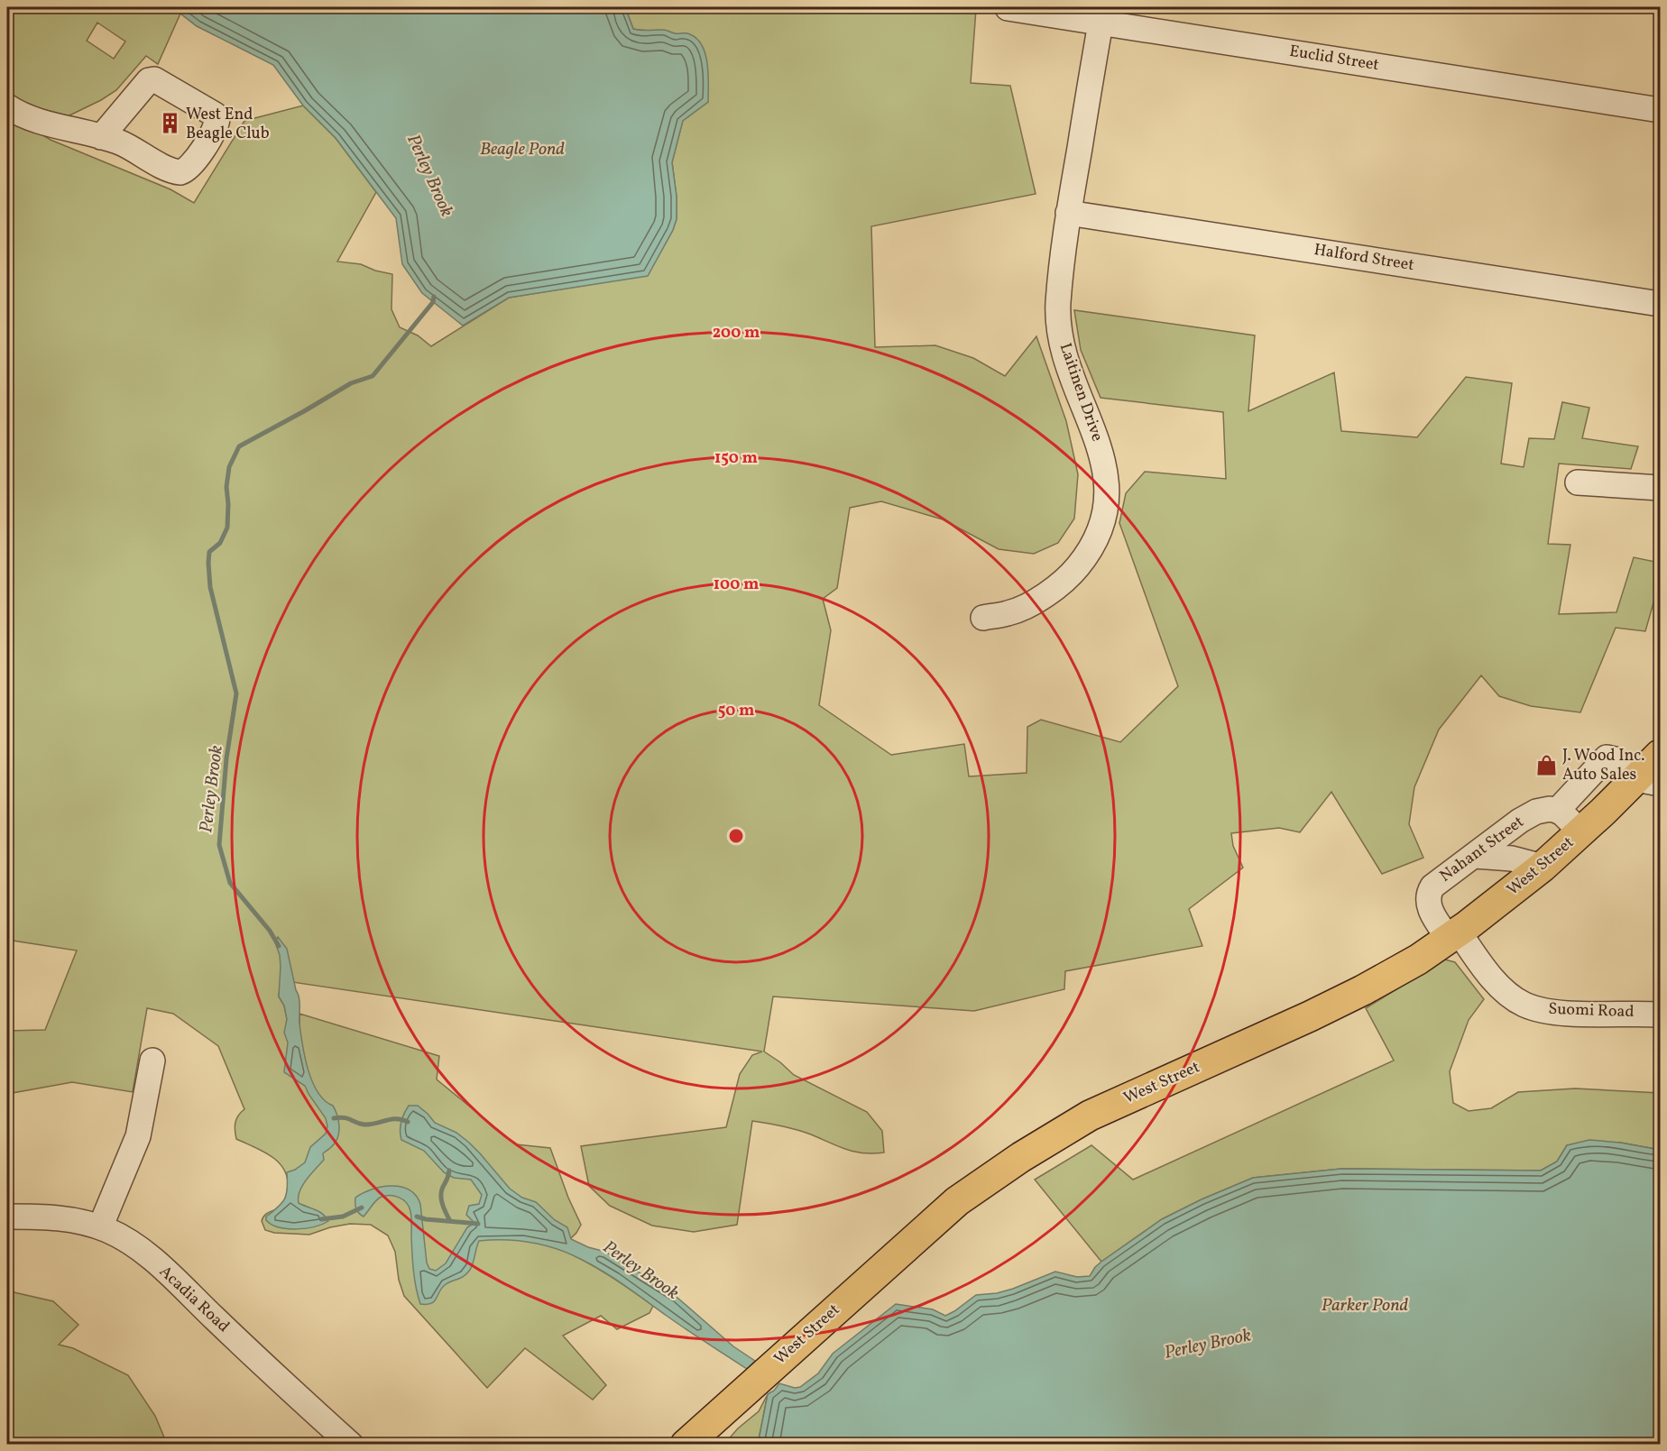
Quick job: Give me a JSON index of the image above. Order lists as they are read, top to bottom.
{
  "streets": {
    "main road": ["West Street"],
    "street": [
      "Euclid Street",
      "Halford Street",
      "Laitinen Drive",
      "Nahant Street",
      "Suomi Road",
      "Acadia Road"
    ]
  },
  "crossings": [
    ["Euclid Street", "Laitinen Drive"],
    ["Halford Street", "Laitinen Drive"],
    ["Nahant Street", "West Street"],
    ["Nahant Street", "Suomi Road"],
    ["West Street", "Suomi Road"]
  ],
  "water": ["Beagle Pond", "Perley Brook", "Parker Pond"],
  "places": {
    "building": ["West End Beagle Club"],
    "shop": ["J. Wood Inc. Auto Sales"]
  },
  "rings": [
    "200 m",
    "150 m",
    "100 m",
    "50 m"
  ]
}
